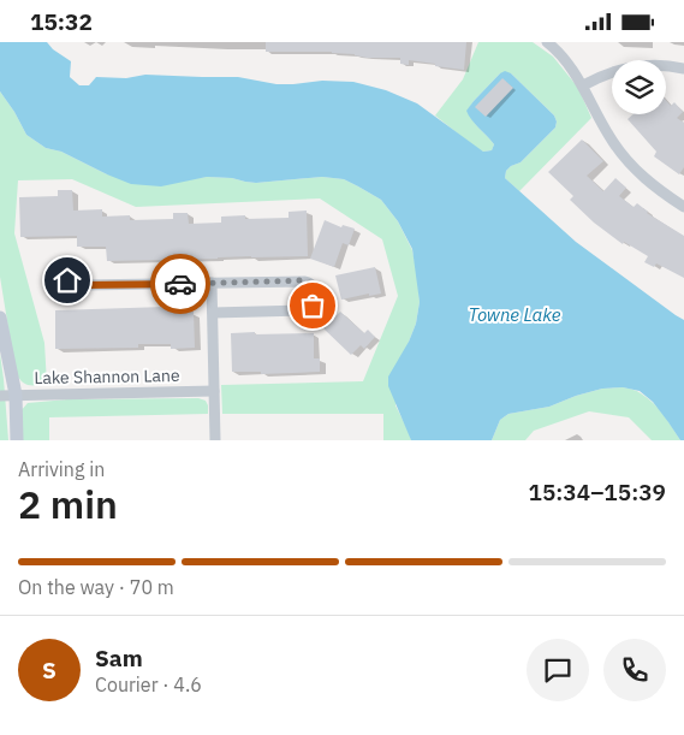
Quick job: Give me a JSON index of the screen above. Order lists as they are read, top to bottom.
{
  "streets": {
    "street": ["Lake Shannon Lane"]
  },
  "water": ["Towne Lake"],
  "page": {
    "status": "15:32",
    "heading": ["2 min", "Arriving in", "15:34–15:39"],
    "panel": ["Sam", "Courier · 4.6"],
    "bar": "On the way · 70 m",
    "round": "S"
  }
}
